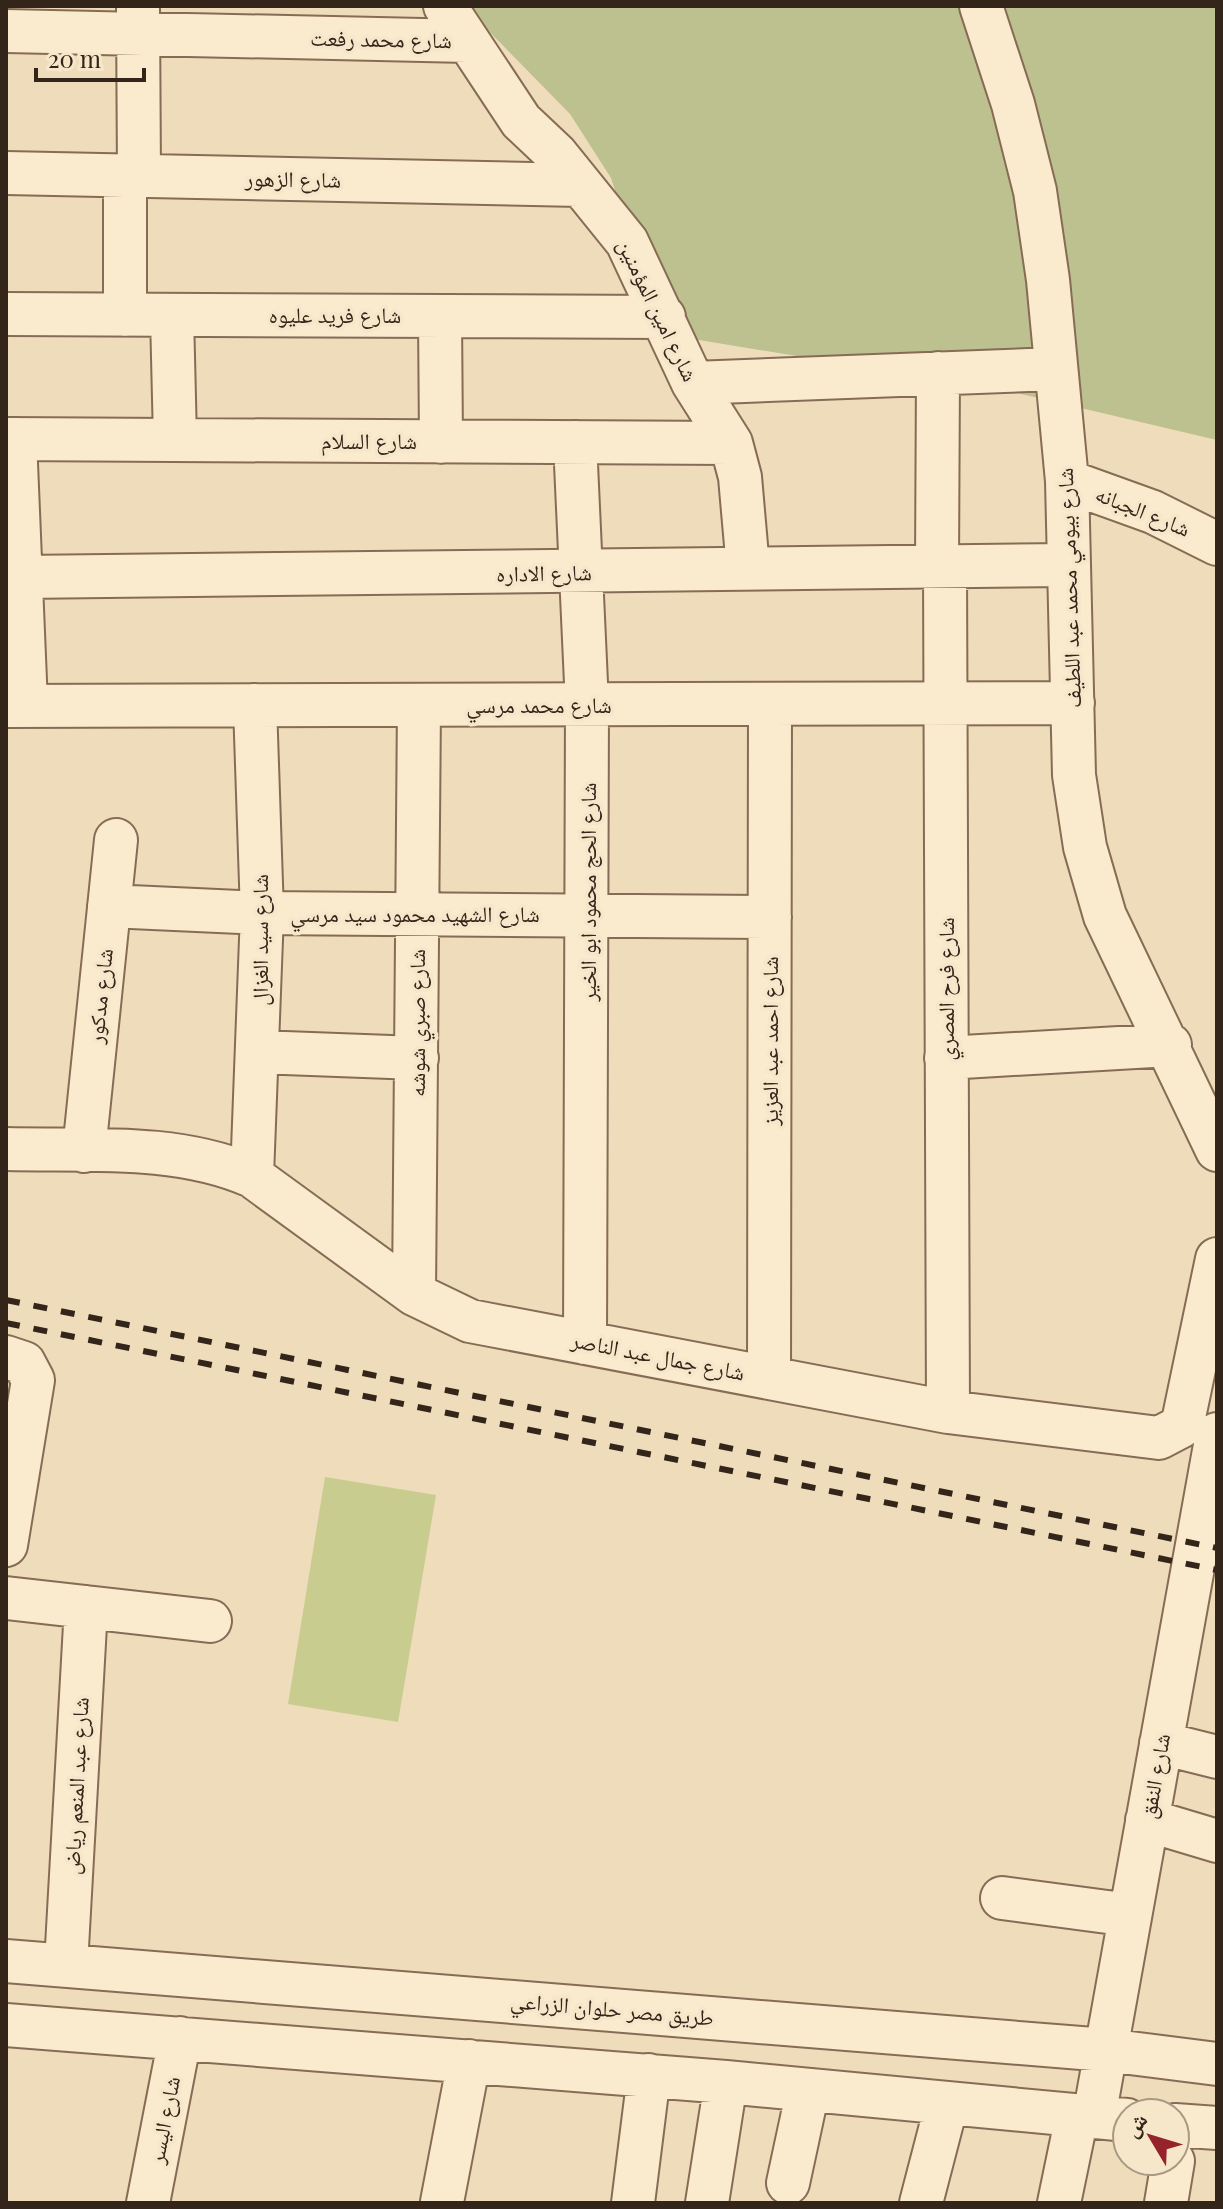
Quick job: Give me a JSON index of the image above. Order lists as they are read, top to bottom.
{
  "streets": {
    "street": [
      "شارع محمد رفعت",
      "شارع الزهور",
      "شارع امين المؤمنين",
      "شارع فريد عليوه",
      "شارع السلام",
      "شارع الجبانه",
      "شارع الاداره",
      "شارع بيومي محمد عبد اللطيف",
      "شارع محمد مرسي",
      "شارع الحج محمود ابو الخير",
      "شارع الشهيد محمود سيد مرسي",
      "شارع سيد الغزال",
      "شارع فرح المصري",
      "شارع مدكور",
      "شارع صبري شوشه",
      "شارع احمد عبد العزيز",
      "شارع جمال عبد الناصر",
      "شارع النفق",
      "شارع عبد المنعم رياض",
      "طريق مصر حلوان الزراعي",
      "شارع اليسر"
    ]
  },
  "crossings": [
    ["شارع محمد رفعت", "شارع امين المؤمنين"],
    ["شارع الزهور", "شارع امين المؤمنين"],
    ["شارع امين المؤمنين", "شارع فريد عليوه"],
    ["شارع امين المؤمنين", "شارع السلام"],
    ["شارع امين المؤمنين", "شارع الاداره"],
    ["شارع السلام", "شارع الحج محمود ابو الخير"],
    ["شارع الجبانه", "شارع بيومي محمد عبد اللطيف"],
    ["شارع الاداره", "شارع بيومي محمد عبد اللطيف"],
    ["شارع الاداره", "شارع الحج محمود ابو الخير"],
    ["شارع الاداره", "شارع فرح المصري"],
    ["شارع بيومي محمد عبد اللطيف", "شارع محمد مرسي"],
    ["شارع محمد مرسي", "شارع الحج محمود ابو الخير"],
    ["شارع محمد مرسي", "شارع سيد الغزال"],
    ["شارع محمد مرسي", "شارع فرح المصري"],
    ["شارع محمد مرسي", "شارع صبري شوشه"],
    ["شارع محمد مرسي", "شارع احمد عبد العزيز"],
    ["شارع الحج محمود ابو الخير", "شارع الشهيد محمود سيد مرسي"],
    ["شارع الحج محمود ابو الخير", "شارع جمال عبد الناصر"],
    ["شارع الشهيد محمود سيد مرسي", "شارع سيد الغزال"],
    ["شارع الشهيد محمود سيد مرسي", "شارع مدكور"],
    ["شارع الشهيد محمود سيد مرسي", "شارع صبري شوشه"],
    ["شارع الشهيد محمود سيد مرسي", "شارع احمد عبد العزيز"],
    ["شارع سيد الغزال", "شارع جمال عبد الناصر"],
    ["شارع فرح المصري", "شارع جمال عبد الناصر"],
    ["شارع مدكور", "شارع جمال عبد الناصر"],
    ["شارع صبري شوشه", "شارع جمال عبد الناصر"],
    ["شارع احمد عبد العزيز", "شارع جمال عبد الناصر"],
    ["شارع النفق", "طريق مصر حلوان الزراعي"],
    ["شارع عبد المنعم رياض", "طريق مصر حلوان الزراعي"]
  ],
  "scale_bar": "20 m",
  "north": "top left"
}
